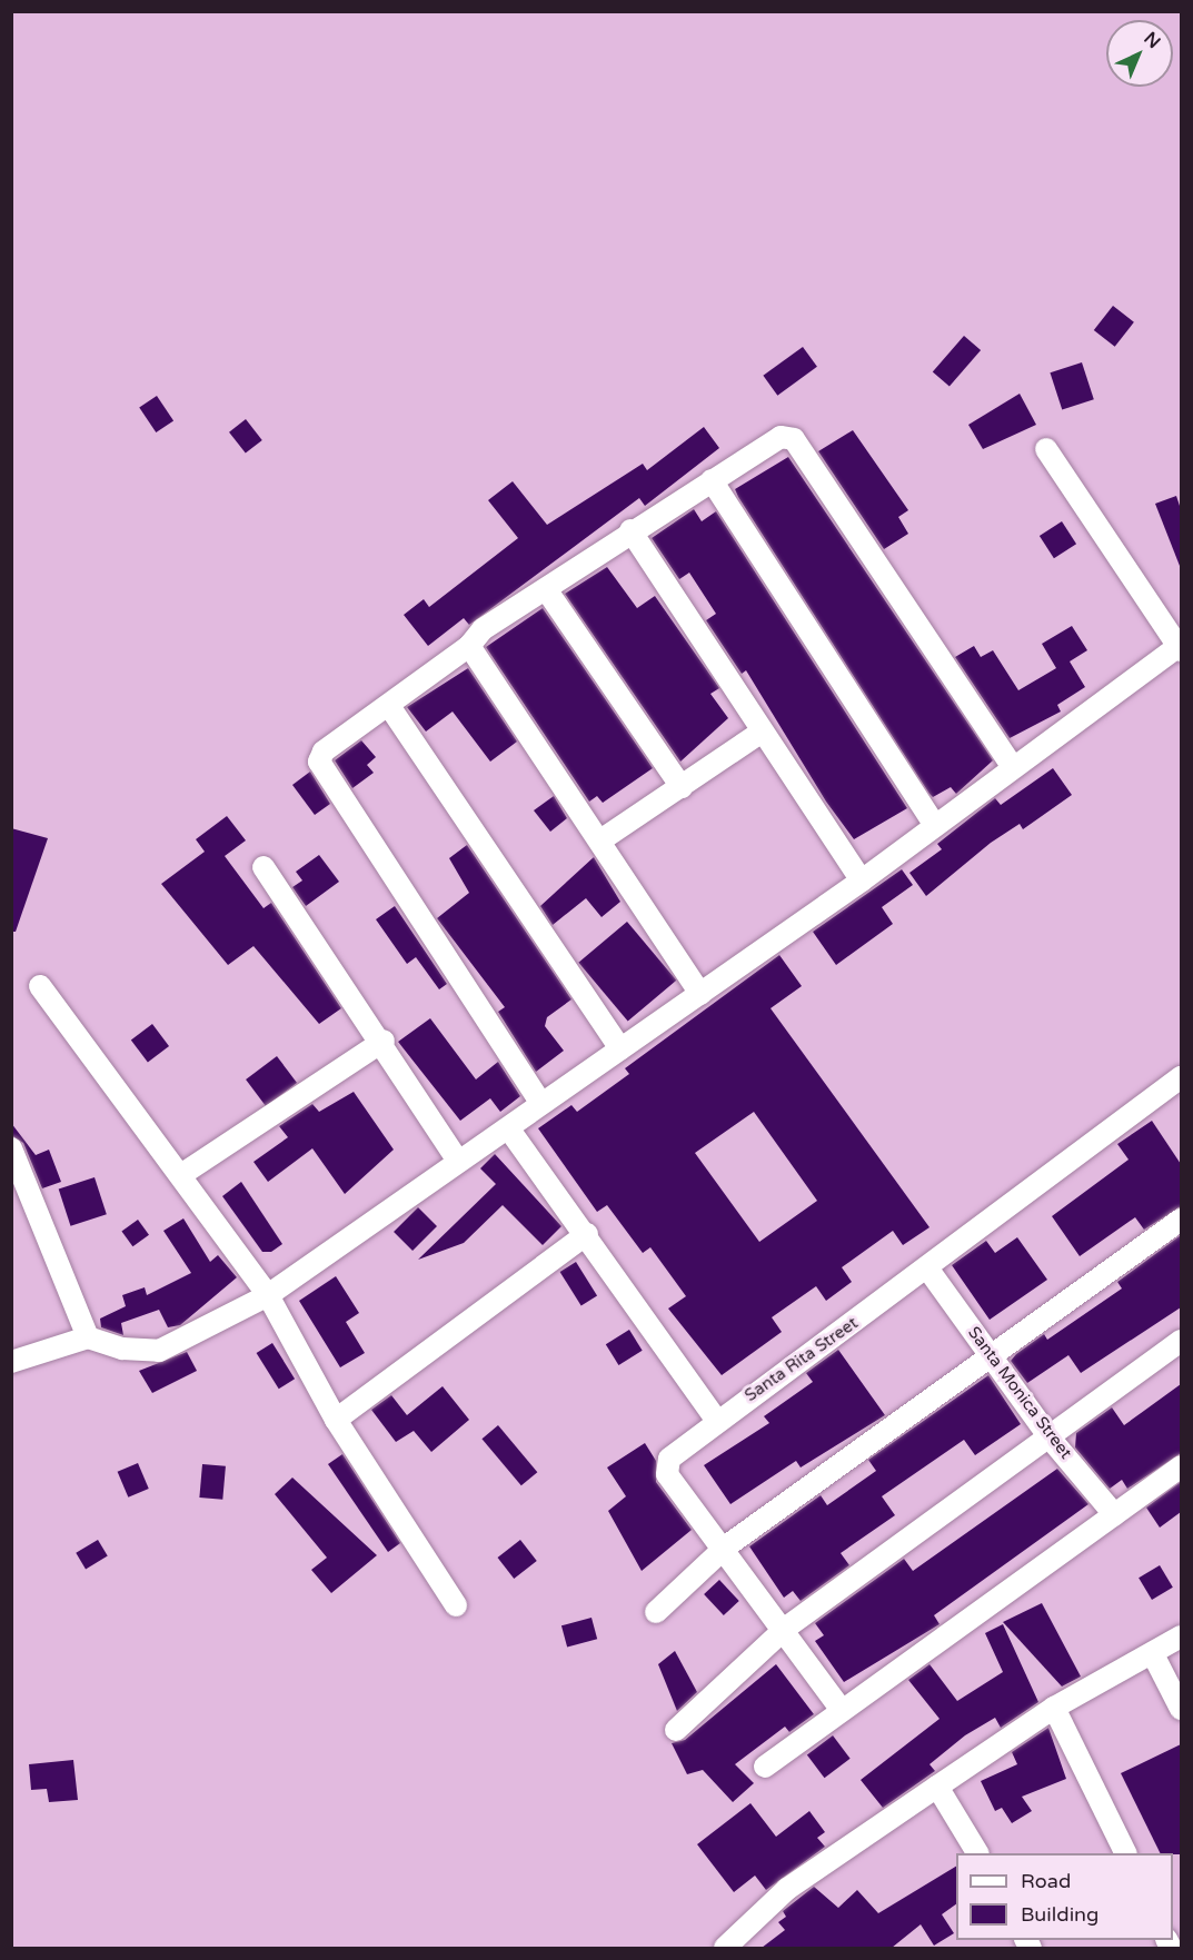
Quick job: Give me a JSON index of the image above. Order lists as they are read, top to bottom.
{
  "streets": {
    "street": ["Santa Rita Street", "Santa Monica Street"]
  },
  "crossings": [
    ["Santa Rita Street", "Santa Monica Street"]
  ],
  "legend": ["Road", "Building"],
  "north": "top right"
}
